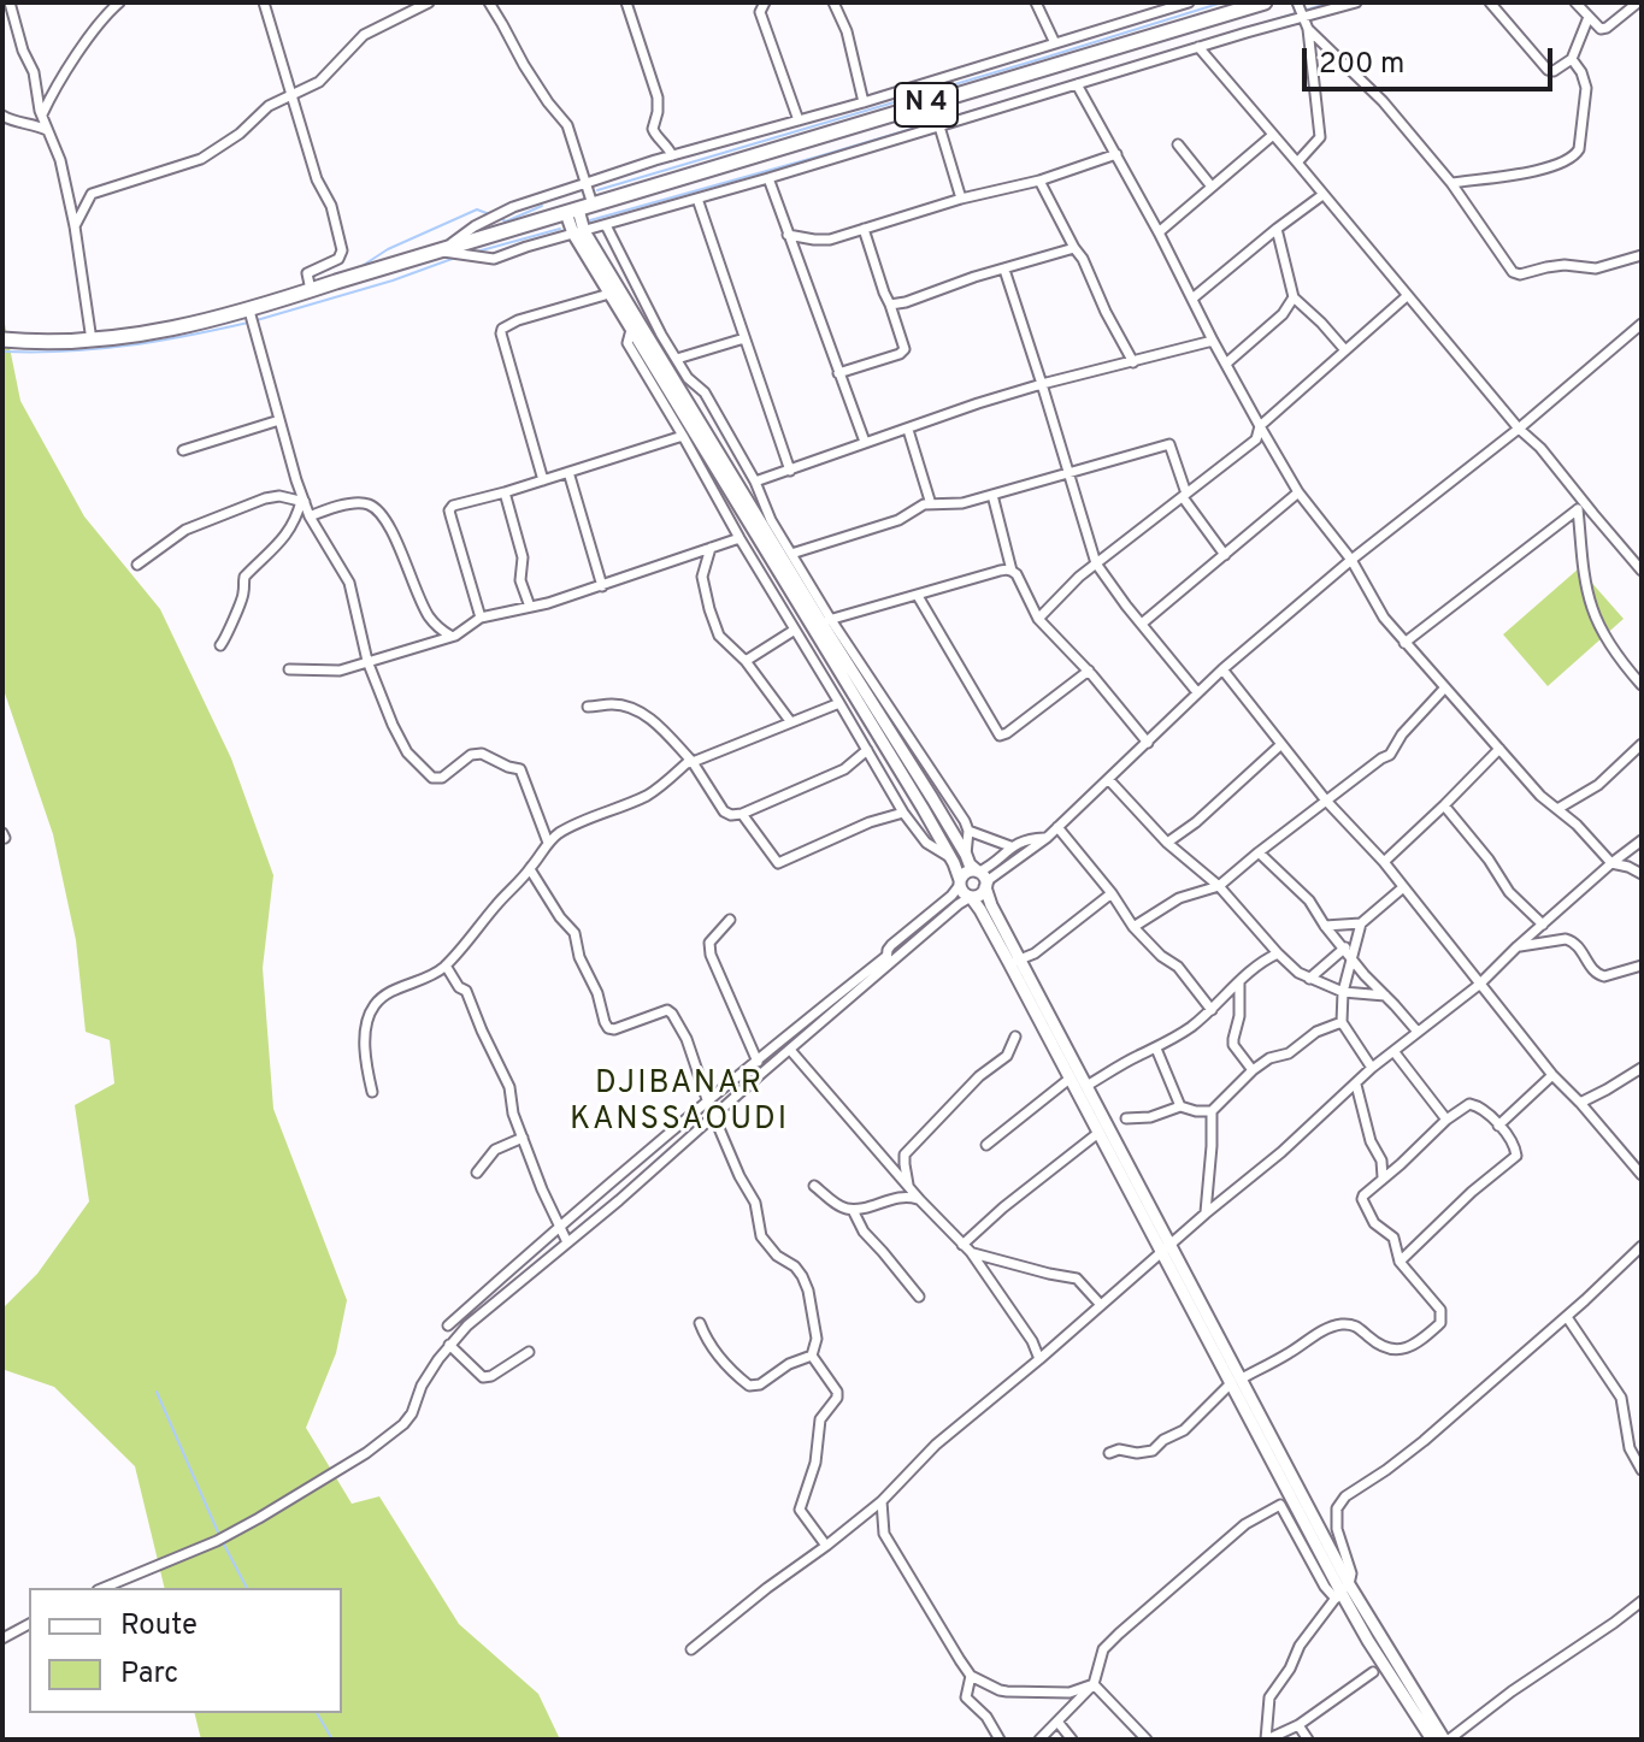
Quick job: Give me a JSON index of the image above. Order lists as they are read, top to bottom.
{
  "streets": {
    "highway": ["N 4"]
  },
  "districts": ["DJIBANAR KANSSAOUDI"],
  "legend": ["Route", "Parc"],
  "scale_bar": "200 m"
}
